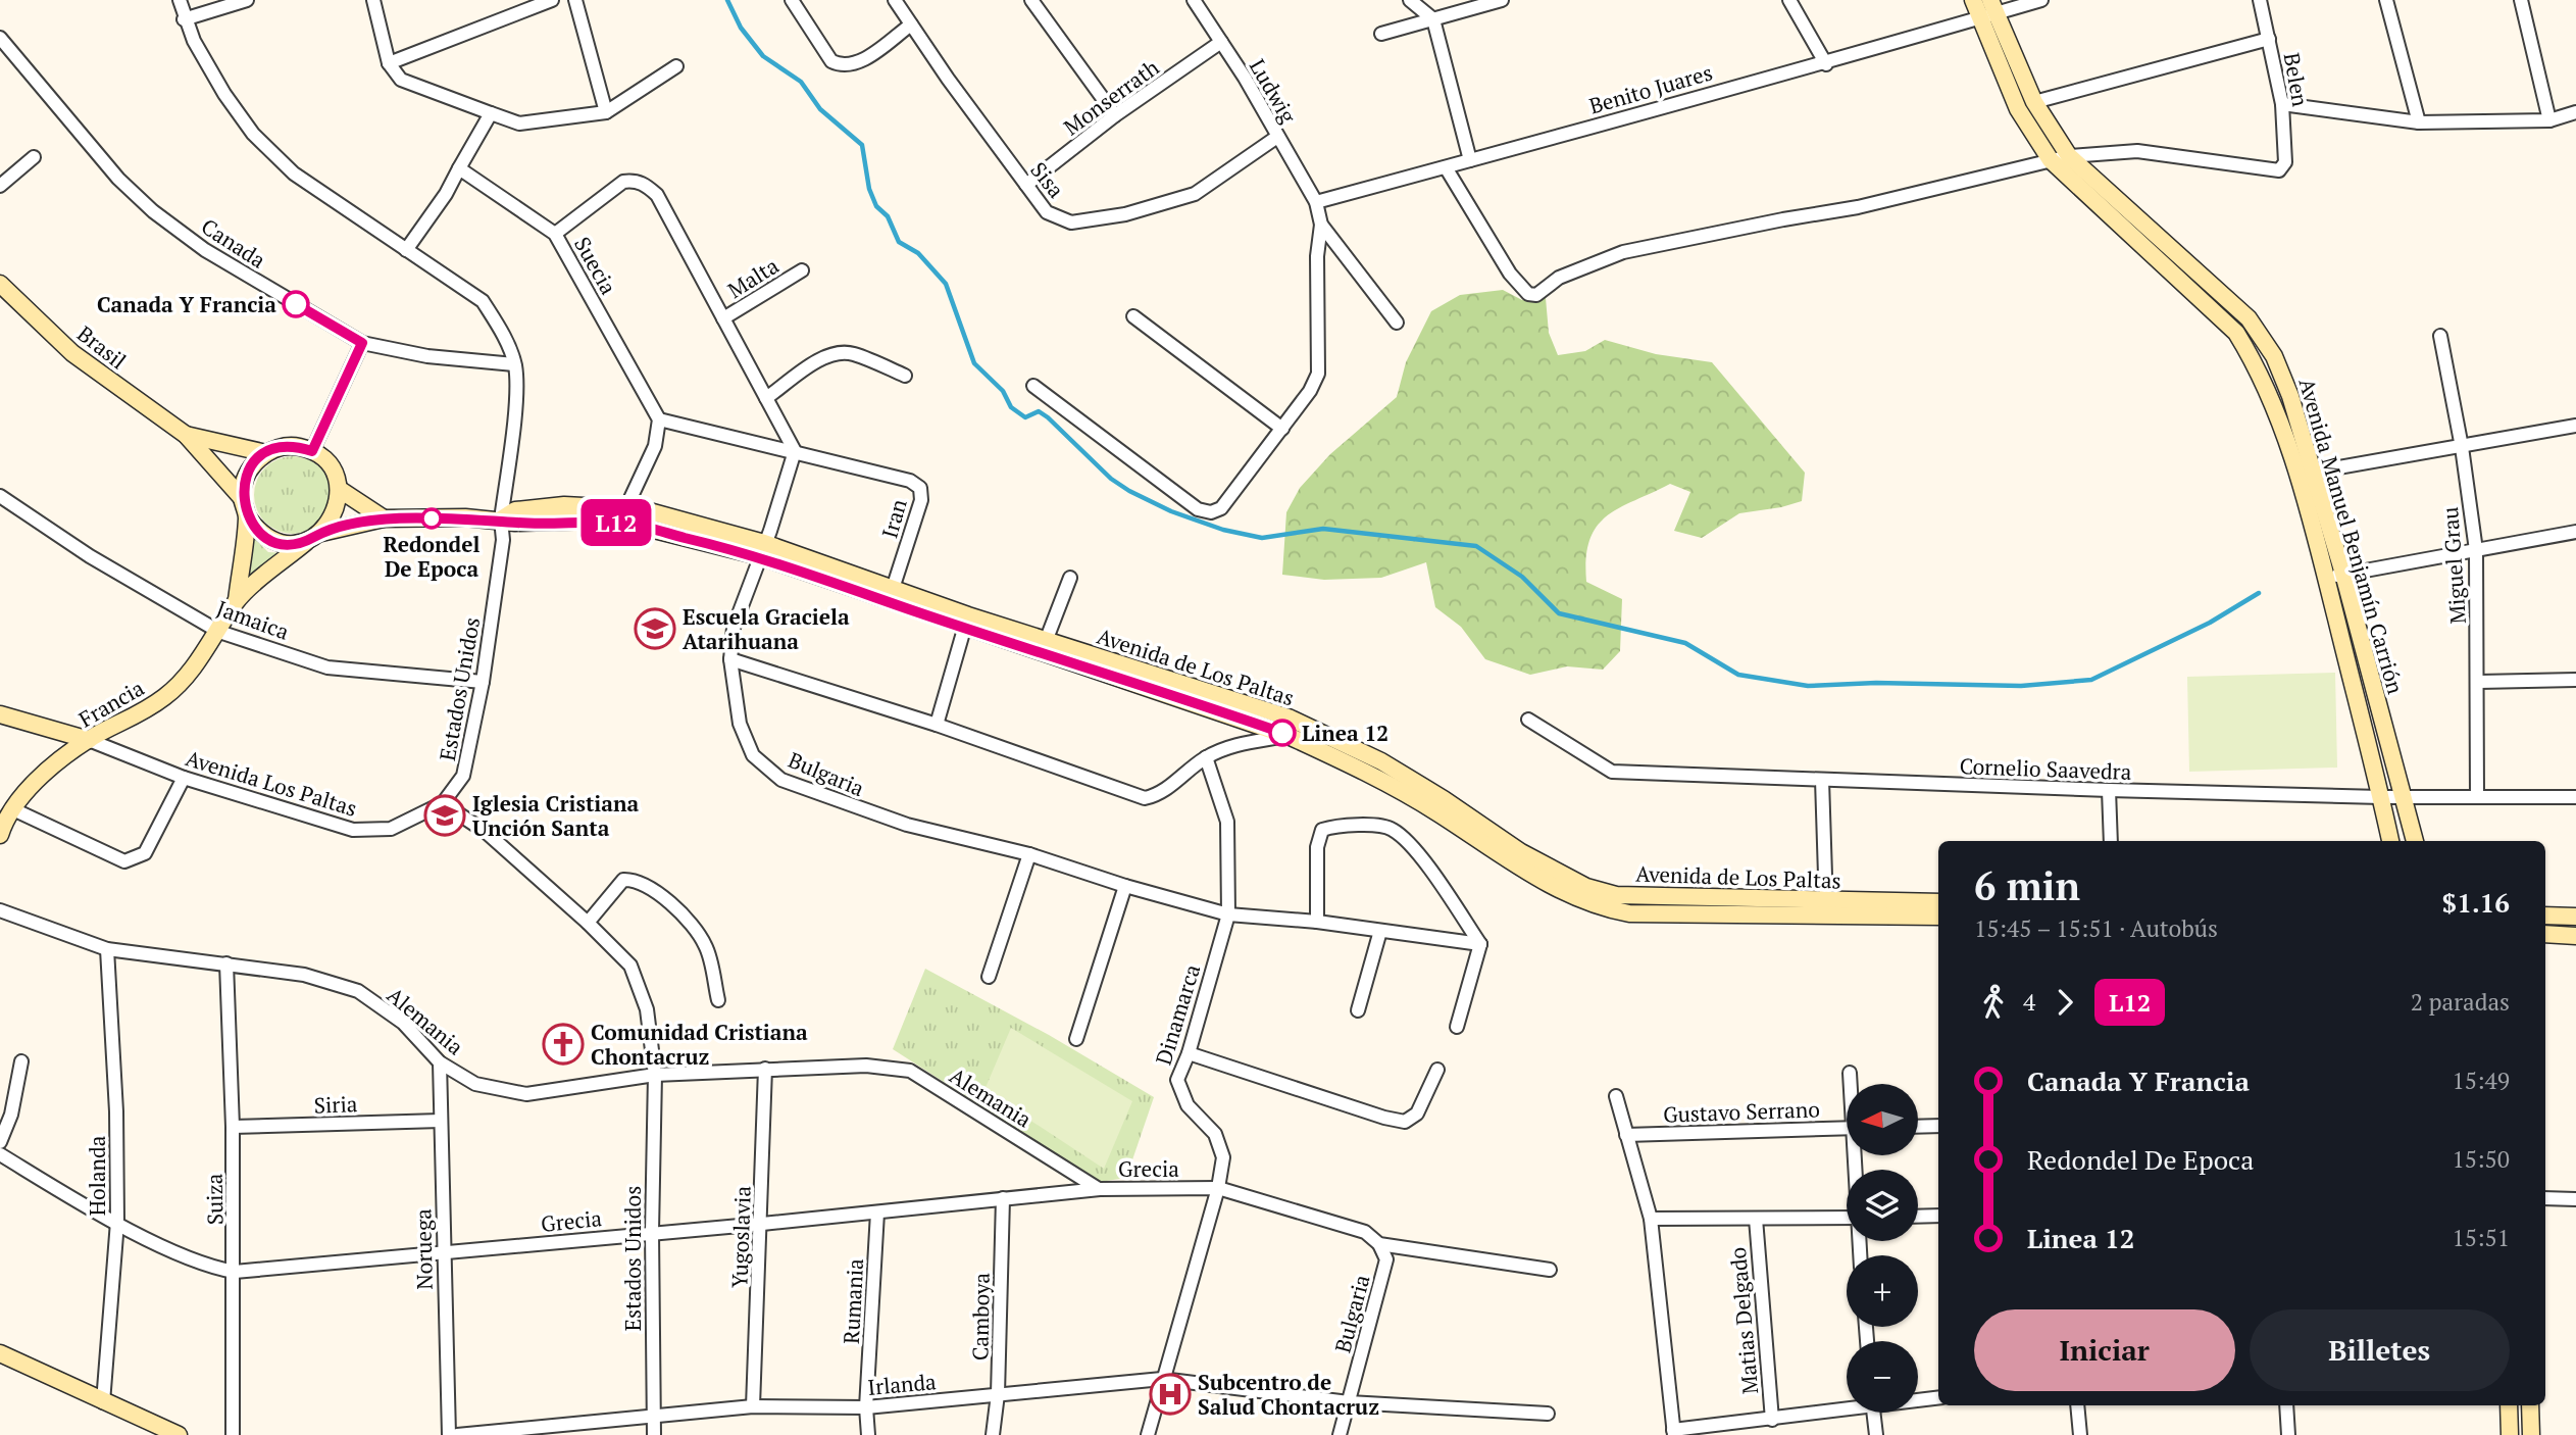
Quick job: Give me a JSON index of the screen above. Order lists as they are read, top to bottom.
{
  "streets": {
    "main road": [
      "Brasil",
      "Avenida Manuel Benjamín Carrión",
      "Avenida de Los Paltas",
      "Francia"
    ],
    "street": [
      "Belen",
      "Benito Juares",
      "Ludwig",
      "Monserrath",
      "Sisa",
      "Canada",
      "Suecia",
      "Malta",
      "Iran",
      "Miguel Grau",
      "Jamaica",
      "Estados Unidos",
      "Cornelio Saavedra",
      "Bulgaria",
      "Avenida Los Paltas",
      "Dinamarca",
      "Alemania",
      "Siria",
      "Gustavo Serrano",
      "Grecia",
      "Holanda",
      "Suiza",
      "Yugoslavia",
      "Noruega",
      "Rumania",
      "Camboya",
      "Matias Delgado",
      "Irlanda"
    ]
  },
  "crossings": [
    ["Belen", "Avenida Manuel Benjamín Carrión"],
    ["Benito Juares", "Ludwig"],
    ["Benito Juares", "Avenida Manuel Benjamín Carrión"],
    ["Ludwig", "Monserrath"],
    ["Ludwig", "Sisa"],
    ["Monserrath", "Sisa"],
    ["Canada", "Estados Unidos"],
    ["Brasil", "Avenida de Los Paltas"],
    ["Brasil", "Francia"],
    ["Iran", "Avenida de Los Paltas"],
    ["Iran", "Bulgaria"],
    ["Avenida Manuel Benjamín Carrión", "Cornelio Saavedra"],
    ["Miguel Grau", "Cornelio Saavedra"],
    ["Jamaica", "Estados Unidos"],
    ["Jamaica", "Francia"],
    ["Avenida de Los Paltas", "Estados Unidos"],
    ["Avenida de Los Paltas", "Francia"],
    ["Avenida de Los Paltas", "Bulgaria"],
    ["Estados Unidos", "Avenida Los Paltas"],
    ["Estados Unidos", "Alemania"],
    ["Estados Unidos", "Grecia"],
    ["Estados Unidos", "Irlanda"],
    ["Francia", "Avenida Los Paltas"],
    ["Bulgaria", "Dinamarca"],
    ["Bulgaria", "Grecia"],
    ["Bulgaria", "Irlanda"],
    ["Dinamarca", "Grecia"],
    ["Dinamarca", "Irlanda"],
    ["Alemania", "Grecia"],
    ["Alemania", "Holanda"],
    ["Alemania", "Suiza"],
    ["Alemania", "Yugoslavia"],
    ["Alemania", "Noruega"],
    ["Siria", "Suiza"],
    ["Siria", "Noruega"],
    ["Grecia", "Holanda"],
    ["Grecia", "Suiza"],
    ["Grecia", "Yugoslavia"],
    ["Grecia", "Noruega"],
    ["Grecia", "Rumania"],
    ["Grecia", "Camboya"],
    ["Yugoslavia", "Irlanda"],
    ["Rumania", "Irlanda"],
    ["Camboya", "Irlanda"]
  ],
  "places": {
    "other": ["Canada Y Francia", "Redondel De Epoca", "Linea 12"],
    "school or university": ["Escuela Graciela Atarihuana", "Iglesia Cristiana Unción Santa"],
    "church": ["Comunidad Cristiana Chontacruz"],
    "hospital": ["Subcentro de Salud Chontacruz"]
  },
  "lines": ["bus line L12"],
  "north": "left",
  "page": {
    "on_map": "L12",
    "heading": ["6 min", "15:45 – 15:51 · Autobús", "$1.16"],
    "legs": ["4", "L12", "2 paradas"],
    "list": [
      {
        "name": "Canada Y Francia",
        "value": "15:49"
      },
      {
        "name": "Redondel De Epoca",
        "value": "15:50"
      },
      {
        "name": "Linea 12",
        "value": "15:51"
      }
    ],
    "map_buttons": ["+", "−"],
    "buttons": ["Iniciar", "Billetes"]
  }
}
